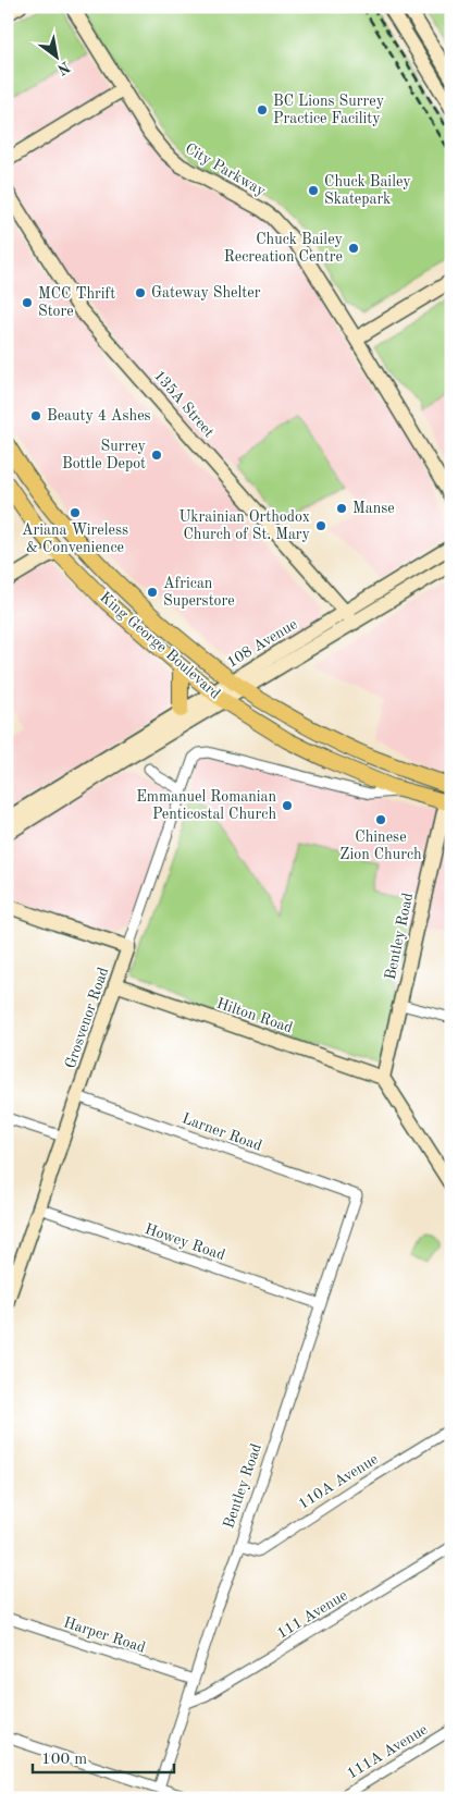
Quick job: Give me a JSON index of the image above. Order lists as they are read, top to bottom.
{
  "streets": {
    "main road": ["King George Boulevard"],
    "street": [
      "City Parkway",
      "135A Street",
      "108 Avenue",
      "Bentley Road",
      "Hilton Road",
      "Grosvenor Road",
      "Larner Road",
      "Howey Road",
      "110A Avenue",
      "111 Avenue",
      "Harper Road",
      "111A Avenue"
    ]
  },
  "crossings": [
    ["135A Street", "108 Avenue"],
    ["108 Avenue", "King George Boulevard"],
    ["King George Boulevard", "Bentley Road"],
    ["King George Boulevard", "Grosvenor Road"],
    ["Bentley Road", "Hilton Road"],
    ["Bentley Road", "Larner Road"],
    ["Bentley Road", "Howey Road"],
    ["Bentley Road", "110A Avenue"],
    ["Bentley Road", "111 Avenue"],
    ["Bentley Road", "Harper Road"],
    ["Hilton Road", "Grosvenor Road"],
    ["Grosvenor Road", "Larner Road"],
    ["Grosvenor Road", "Howey Road"]
  ],
  "places": [
    "BC Lions Surrey Practice Facility",
    "Chuck Bailey Skatepark",
    "Chuck Bailey Recreation Centre",
    "Gateway Shelter",
    "MCC Thrift Store",
    "Beauty 4 Ashes",
    "Surrey Bottle Depot",
    "Manse",
    "Ariana Wireless & Convenience",
    "Ukrainian Orthodox Church of St. Mary",
    "African Superstore",
    "Emmanuel Romanian Penticostal Church",
    "Chinese Zion Church"
  ],
  "scale_bar": "100 m",
  "north": "bottom right"
}
